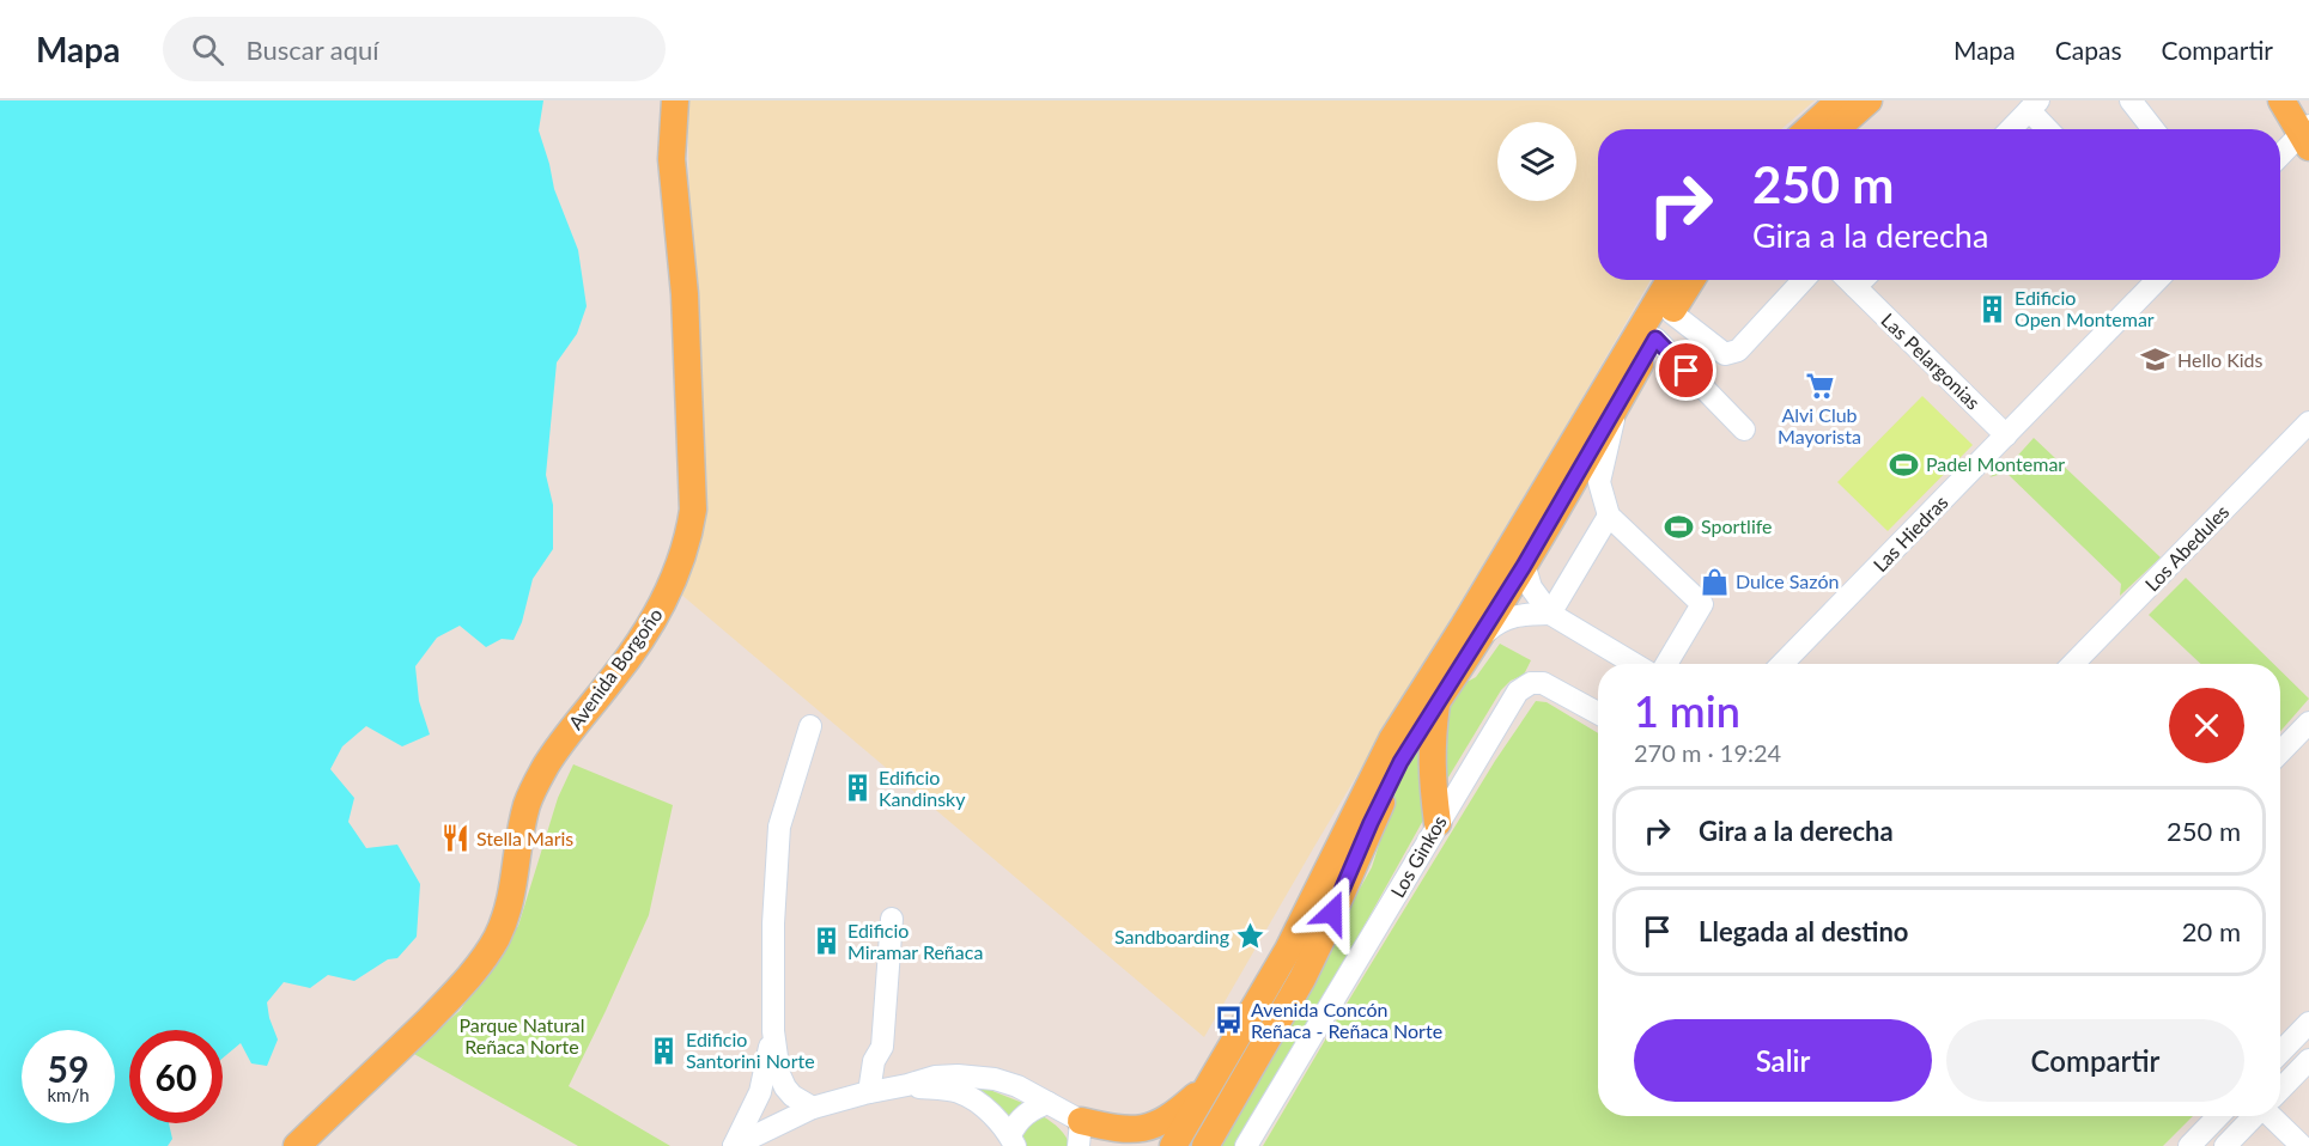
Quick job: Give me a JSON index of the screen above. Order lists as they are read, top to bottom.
{
  "streets": {
    "main road": ["Avenida Borgoño"],
    "street": [
      "Las Pelargonias",
      "Las Hiedras",
      "Los Abedules",
      "Los Ginkos"
    ]
  },
  "crossings": [
    ["Las Pelargonias", "Las Hiedras"]
  ],
  "parks": ["Parque Natural Reñaca Norte"],
  "places": {
    "building": [
      "Edificio Open Montemar",
      "Edificio Kandinsky",
      "Edificio Miramar Reñaca",
      "Edificio Santorini Norte"
    ],
    "school or university": ["Hello Kids"],
    "supermarket": ["Alvi Club Mayorista"],
    "sports": ["Padel Montemar", "Sportlife"],
    "shop": ["Dulce Sazón"],
    "restaurant": ["Stella Maris"],
    "place": ["Sandboarding"],
    "bus stop": ["Avenida Concón Reñaca - Reñaca Norte"]
  },
  "page": {
    "header": "Mapa",
    "search": "Buscar aquí",
    "nav": ["Mapa", "Capas", "Compartir"],
    "turn": ["250 m", "Gira a la derecha"],
    "heading": ["1 min", "270 m · 19:24"],
    "list": [
      {
        "name": "Gira a la derecha",
        "value": "250 m"
      },
      {
        "name": "Llegada al destino",
        "value": "20 m"
      }
    ],
    "buttons": ["Salir", "Compartir"],
    "speed": "59 km/h",
    "limit": "60"
  }
}
